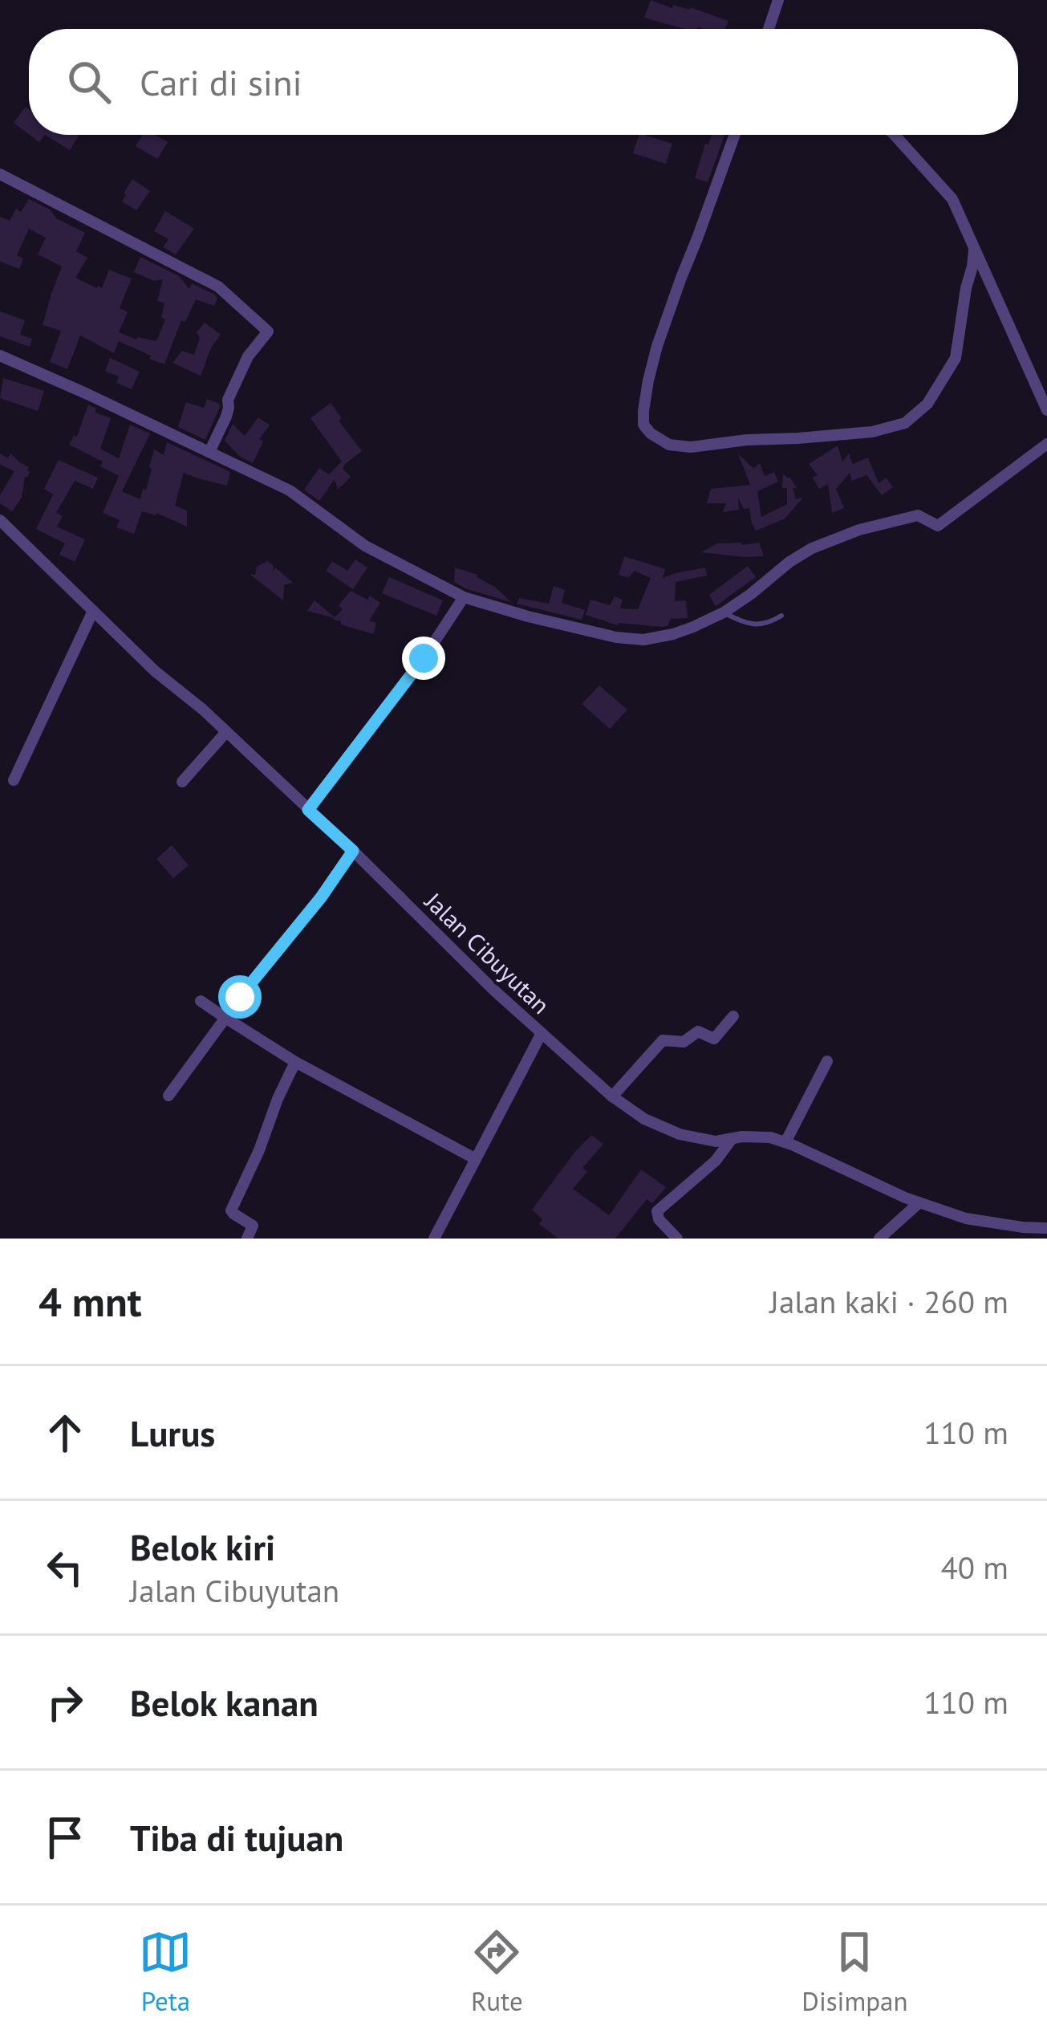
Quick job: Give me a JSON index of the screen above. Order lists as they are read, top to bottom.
{
  "streets": {
    "street": ["Jalan Cibuyutan"]
  },
  "page": {
    "search": "Cari di sini",
    "heading": ["4 mnt", "Jalan kaki · 260 m"],
    "list": [
      ["Lurus", "110 m"],
      ["Belok kiri", "Jalan Cibuyutan", "40 m"],
      ["Belok kanan", "110 m"],
      "Tiba di tujuan"
    ],
    "nav": ["Peta", "Rute", "Disimpan"]
  }
}
